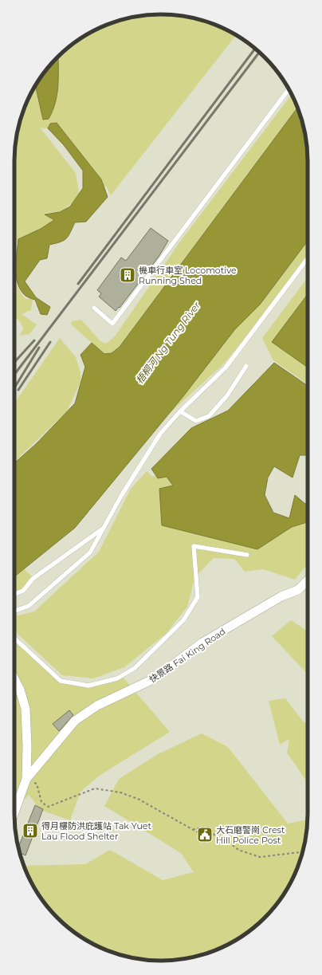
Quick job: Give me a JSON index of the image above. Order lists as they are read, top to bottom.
{
  "streets": {
    "street": ["快景路 Fai King Road"]
  },
  "water": ["梧桐河 Ng Tung River"],
  "places": {
    "building": ["機車行車室 Locomotive Running Shed", "得月樓防洪庇護站 Tak Yuet Lau Flood Shelter"],
    "public building": ["大石磨警崗 Crest Hill Police Post"]
  }
}
